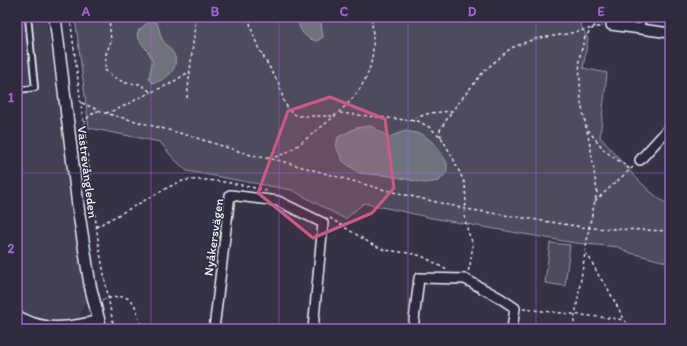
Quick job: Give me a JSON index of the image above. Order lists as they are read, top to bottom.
{
  "streets": {
    "street": ["Västrevångleden", "Nyåkersvägen"]
  },
  "grid": {
    "columns": [
      "A",
      "B",
      "C",
      "D",
      "E"
    ],
    "rows": ["1", "2"]
  }
}
